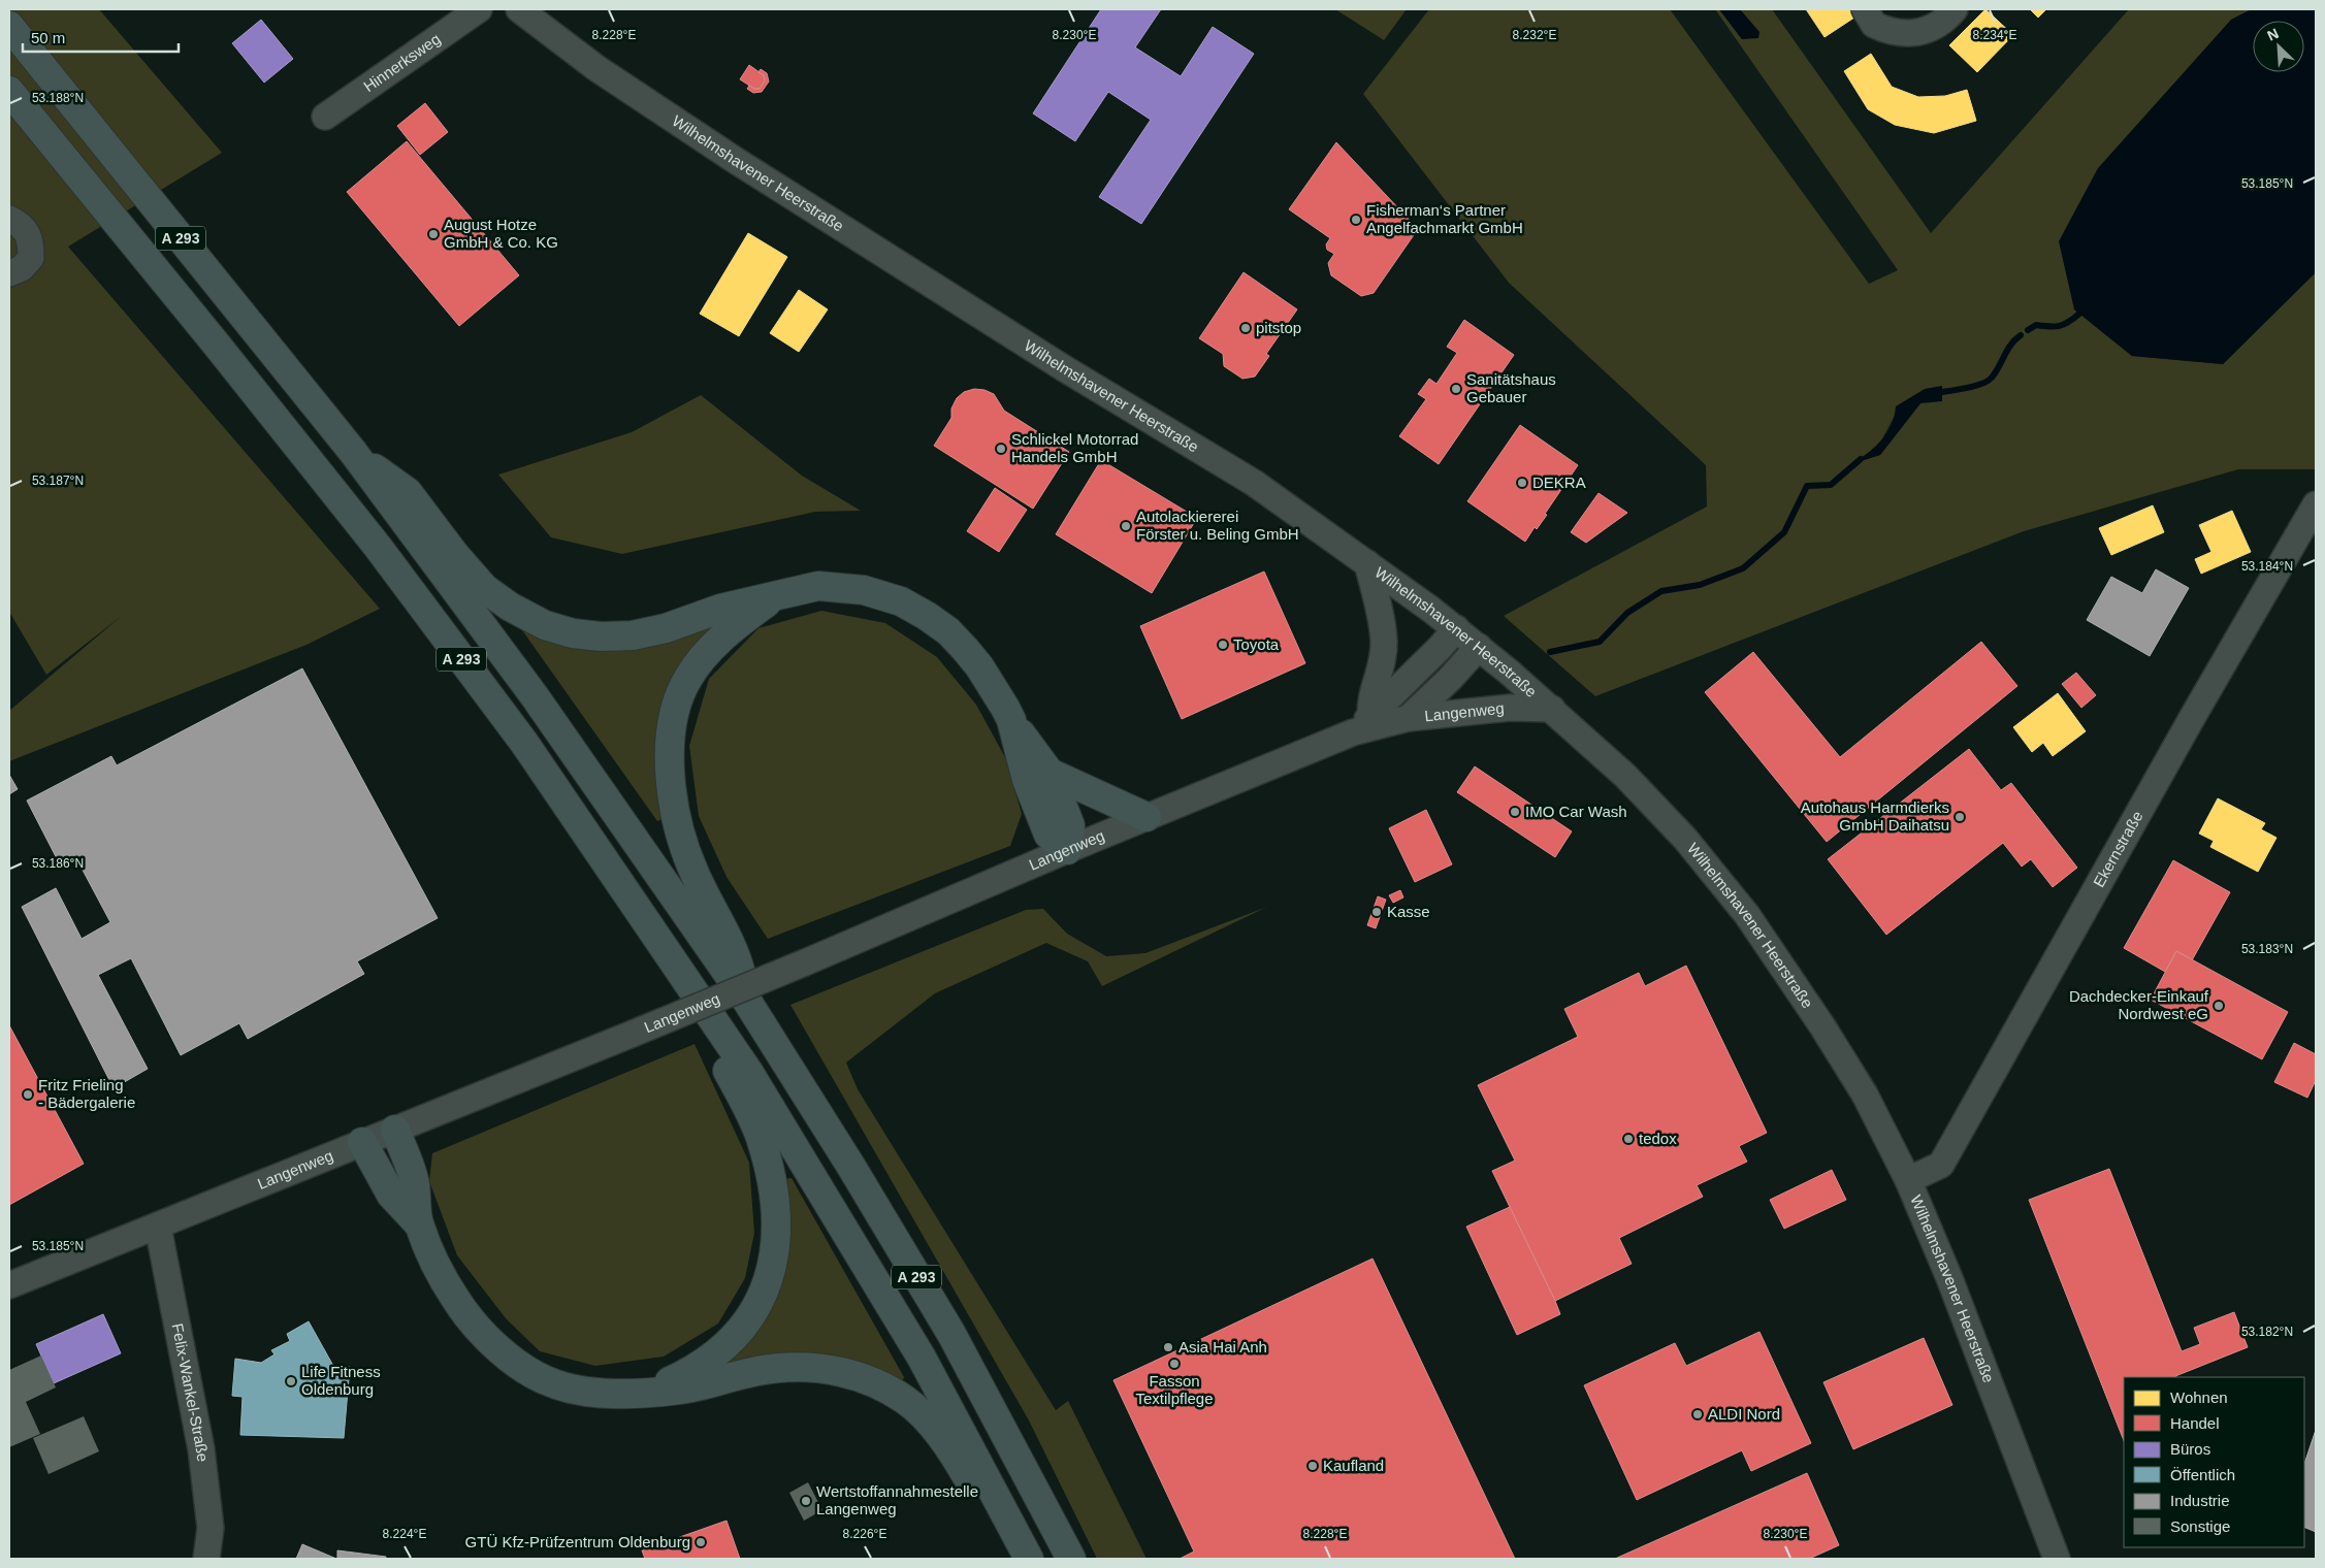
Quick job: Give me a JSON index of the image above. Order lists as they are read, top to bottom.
{
  "streets": {
    "highway": ["A 293"],
    "street": [
      "Hinnerksweg",
      "Wilhelmshavener Heerstraße",
      "Langenweg",
      "Ekernstraße",
      "Felix-Wankel-Straße"
    ]
  },
  "crossings": [
    ["Wilhelmshavener Heerstraße", "Langenweg"],
    ["Wilhelmshavener Heerstraße", "Ekernstraße"],
    ["Langenweg", "Felix-Wankel-Straße"]
  ],
  "places": [
    "Fisherman‘s Partner Angelfachmarkt GmbH",
    "August Hotze GmbH & Co. KG",
    "pitstop",
    "Sanitätshaus Gebauer",
    "Schlickel Motorrad Handels GmbH",
    "DEKRA",
    "Autolackiererei Förster u. Beling GmbH",
    "Toyota",
    "IMO Car Wash",
    "Autohaus Harmdierks GmbH Daihatsu",
    "Kasse",
    "Dachdecker-Einkauf Nordwest eG",
    "Fritz Frieling - Bädergalerie",
    "tedox",
    "Asia Hai Anh",
    "Fasson Textilpflege",
    "Life Fitness Oldenburg",
    "ALDI Nord",
    "Kaufland",
    "Wertstoffannahmestelle Langenweg",
    "GTÜ Kfz-Prüfzentrum Oldenburg"
  ],
  "legend": [
    "Wohnen",
    "Handel",
    "Büros",
    "Öffentlich",
    "Industrie",
    "Sonstige"
  ],
  "scale_bar": "50 m",
  "north": "top left",
  "coordinates": [
    "8.228°E",
    "8.230°E",
    "8.232°E",
    "8.234°E",
    "53.188°N",
    "53.185°N",
    "53.187°N",
    "53.184°N",
    "53.186°N",
    "53.183°N",
    "53.182°N",
    "8.224°E",
    "8.226°E"
  ]
}
